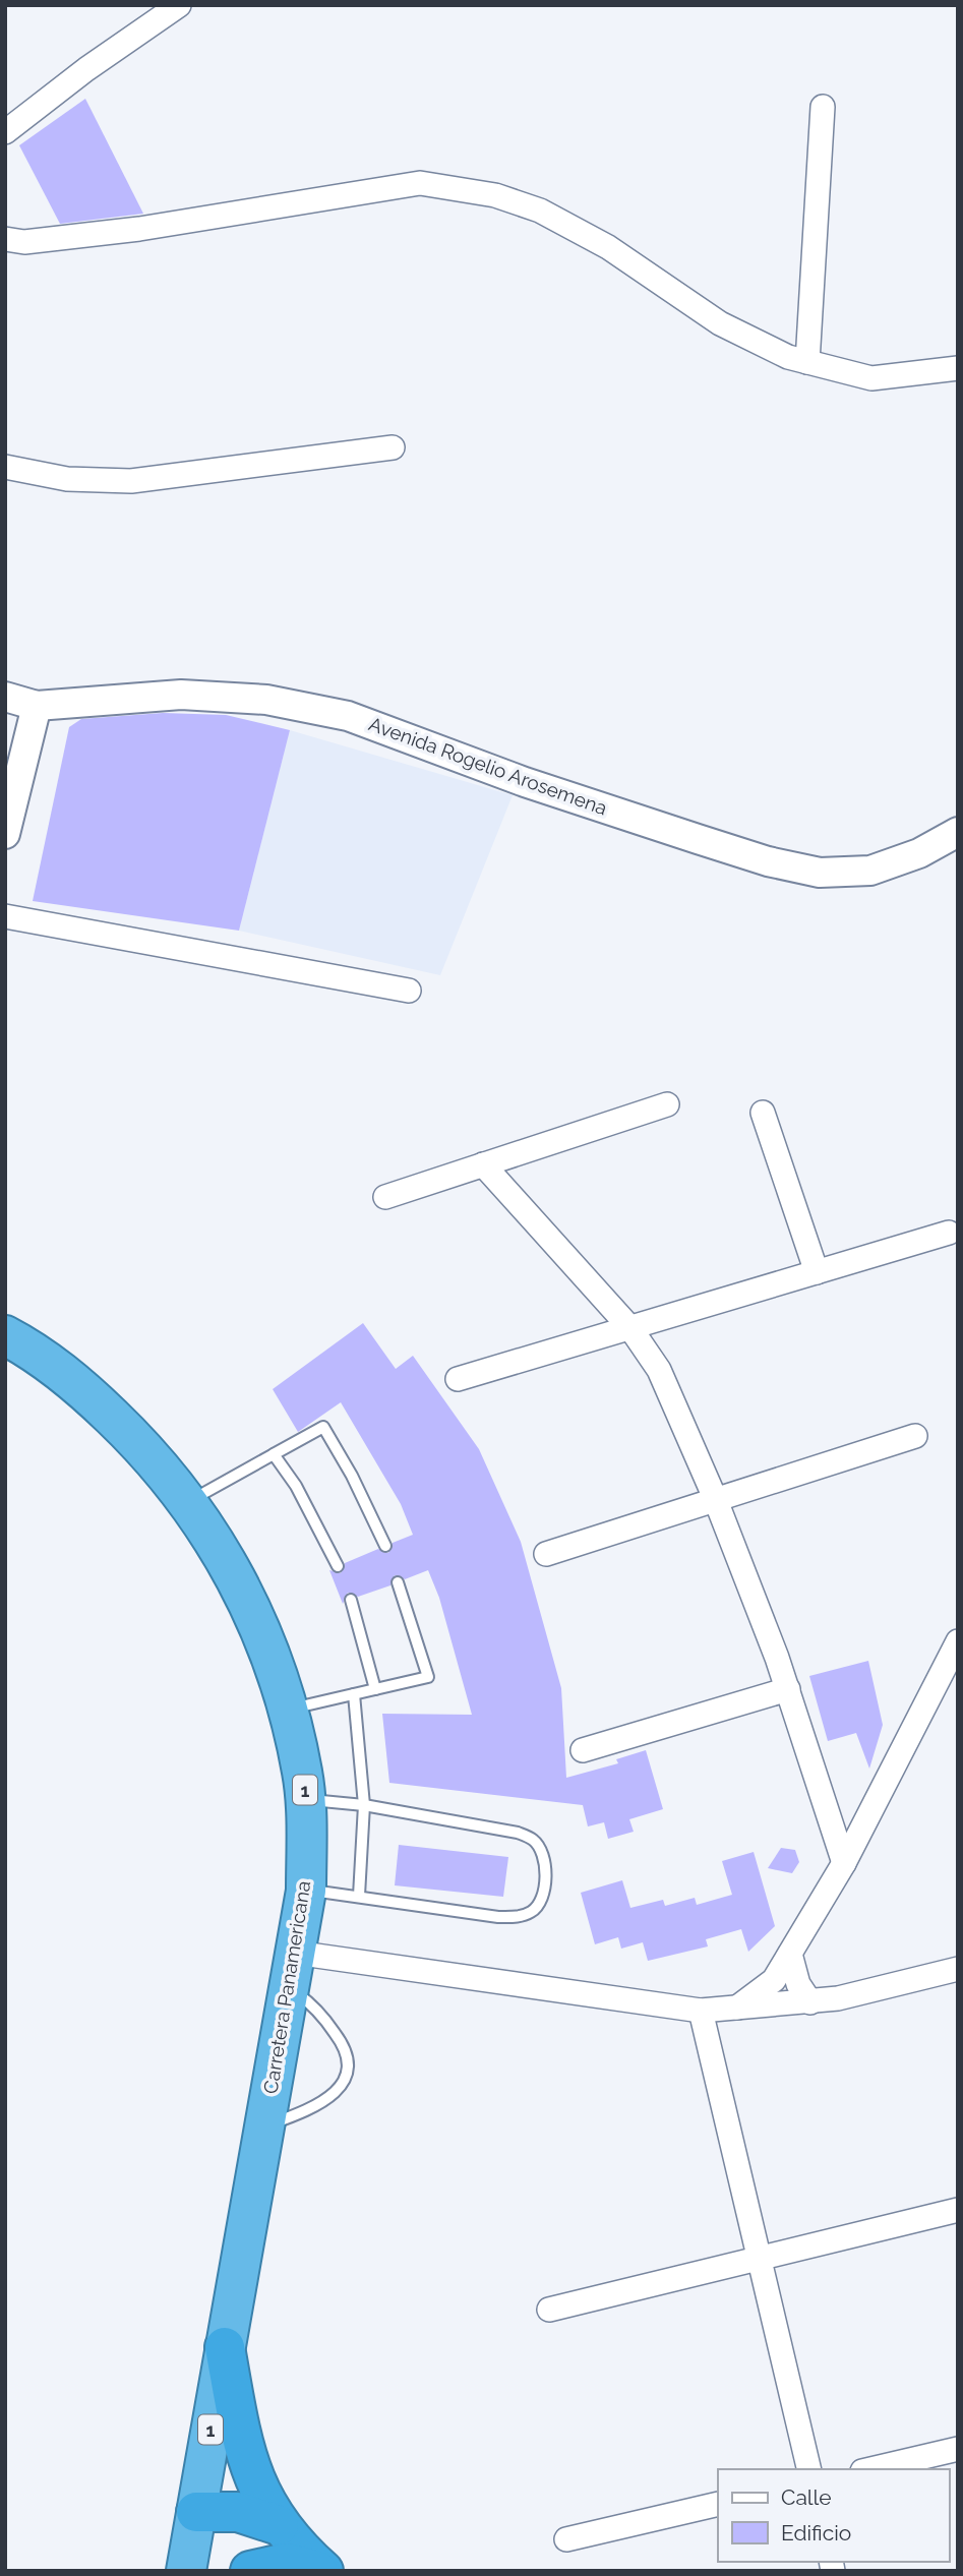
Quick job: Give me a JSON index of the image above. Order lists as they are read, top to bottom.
{
  "streets": {
    "highway": ["1", "Carretera Panamericana"],
    "street": ["Avenida Rogelio Arosemena"]
  },
  "legend": ["Calle", "Edificio"]
}
